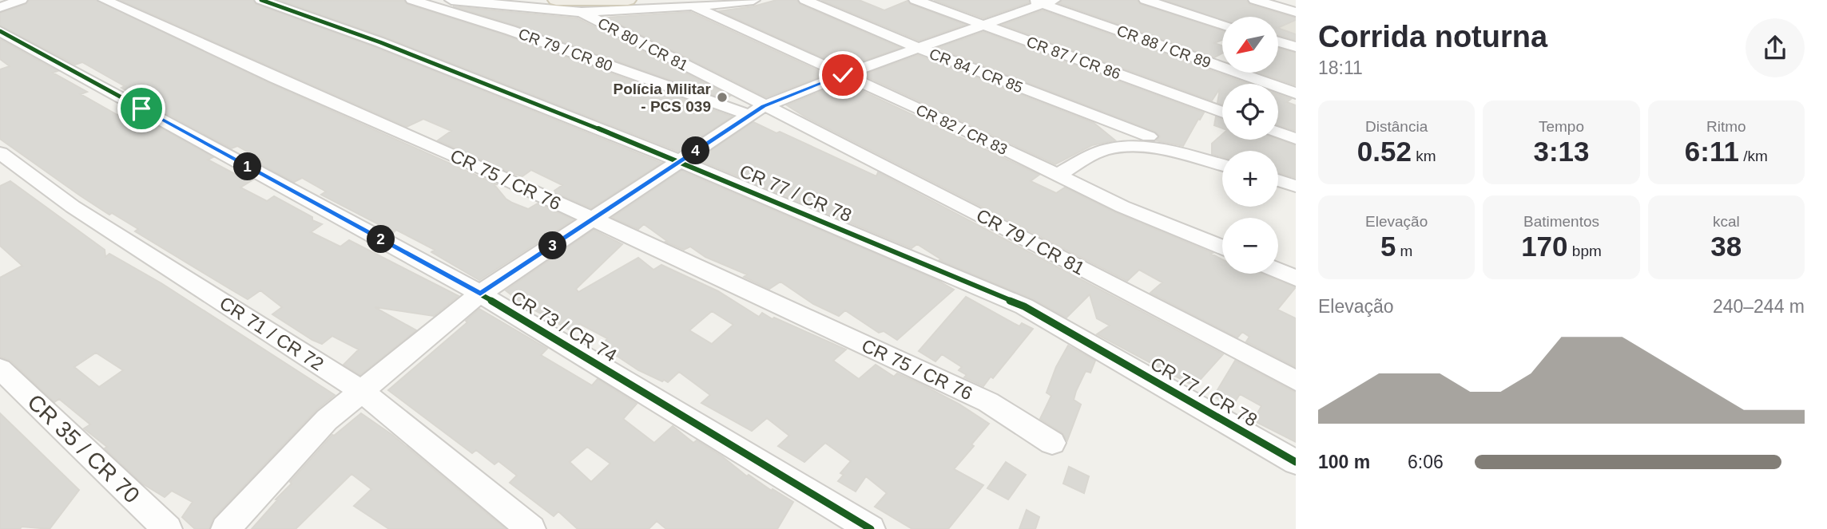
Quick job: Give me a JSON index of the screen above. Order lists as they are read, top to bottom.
{
  "streets": {
    "street": [
      "CR 80 / CR 81",
      "CR 88 / CR 89",
      "CR 79 / CR 80",
      "CR 87 / CR 86",
      "CR 84 / CR 85",
      "CR 82 / CR 83",
      "CR 75 / CR 76",
      "CR 77 / CR 78",
      "CR 79 / CR 81",
      "CR 73 / CR 74",
      "CR 71 / CR 72",
      "CR 35 / CR 70"
    ]
  },
  "crossings": [
    ["CR 80 / CR 81", "CR 79 / CR 80"],
    ["CR 80 / CR 81", "CR 79 / CR 81"],
    ["CR 79 / CR 80", "CR 79 / CR 81"]
  ],
  "places": ["Polícia Militar - PCS 039"],
  "north": "bottom left",
  "page": {
    "heading": ["Corrida noturna", "18:11"],
    "map_buttons": ["+", "−"],
    "stats": [
      ["Distância", "0.52 km"],
      ["Tempo", "3:13"],
      ["Ritmo", "6:11 /km"],
      ["Elevação", "5 m"],
      ["Batimentos", "170 bpm"],
      ["kcal", "38"]
    ],
    "pins": [
      "4",
      "1",
      "2",
      "3"
    ],
    "chart": ["Elevação", "240–244 m"],
    "list": [
      {
        "name": "100 m",
        "note": "6:06"
      }
    ]
  }
}
